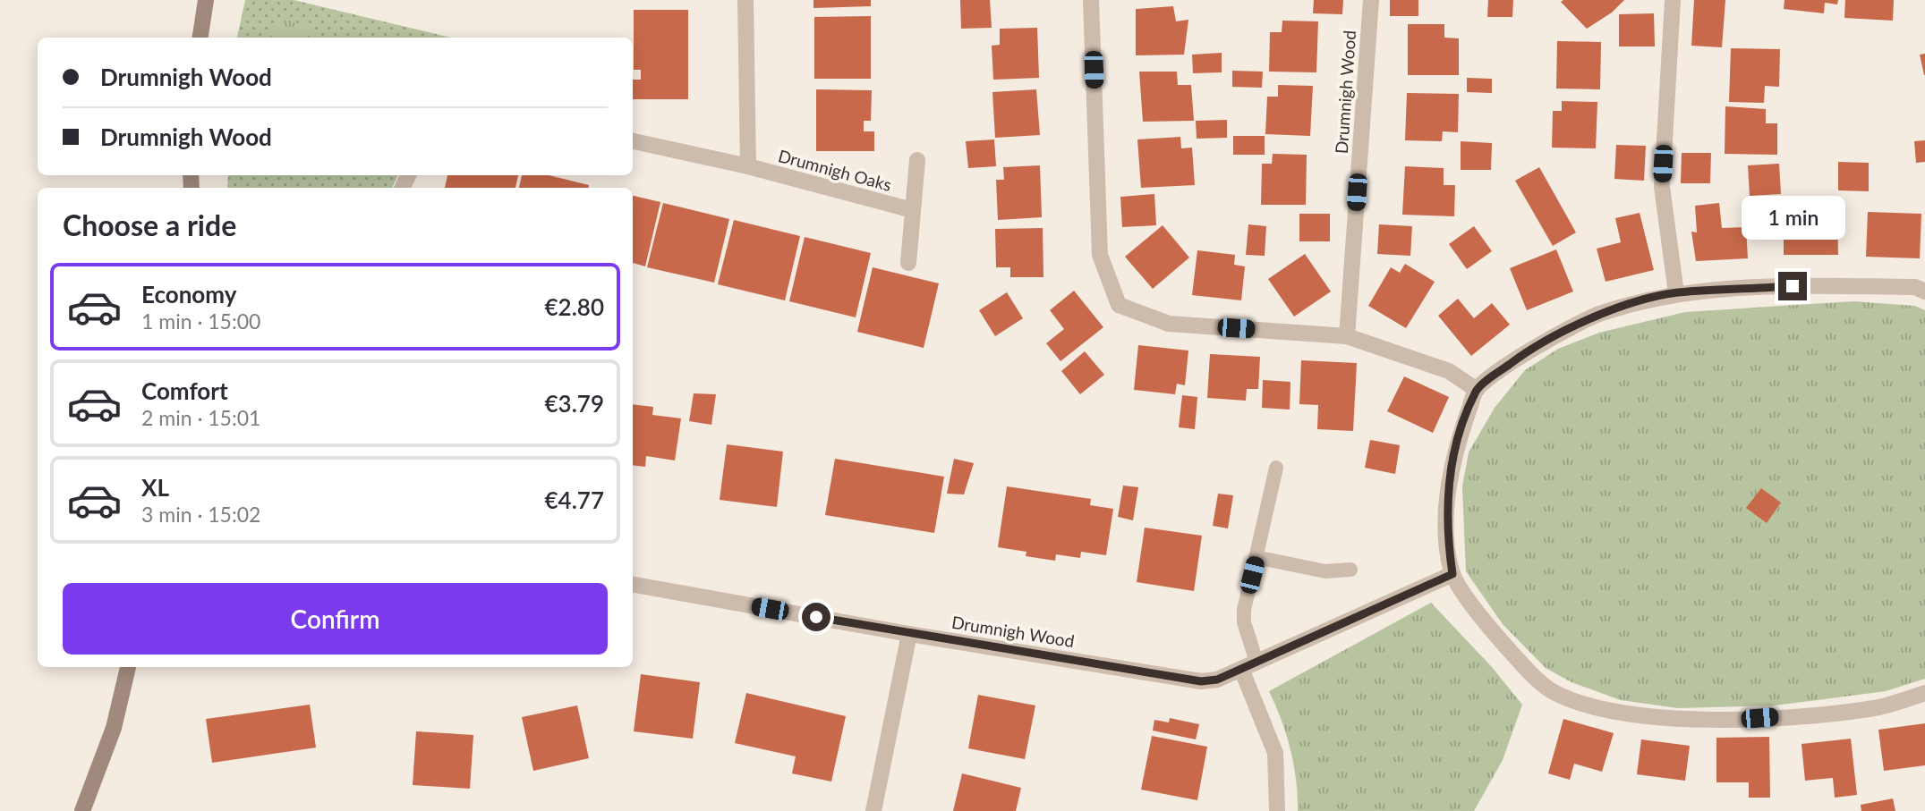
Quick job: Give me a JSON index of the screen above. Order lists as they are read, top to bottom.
{
  "streets": {
    "street": ["Drumnigh Wood", "Drumnigh Oaks"]
  },
  "page": {
    "banner": ["Drumnigh Wood", "Drumnigh Wood"],
    "heading": "Choose a ride",
    "bubble": "1 min",
    "list": [
      {
        "name": "Economy",
        "note": "1 min · 15:00",
        "value": "€2.80"
      },
      {
        "name": "Comfort",
        "note": "2 min · 15:01",
        "value": "€3.79"
      },
      {
        "name": "XL",
        "note": "3 min · 15:02",
        "value": "€4.77"
      }
    ],
    "buttons": "Confirm"
  }
}
